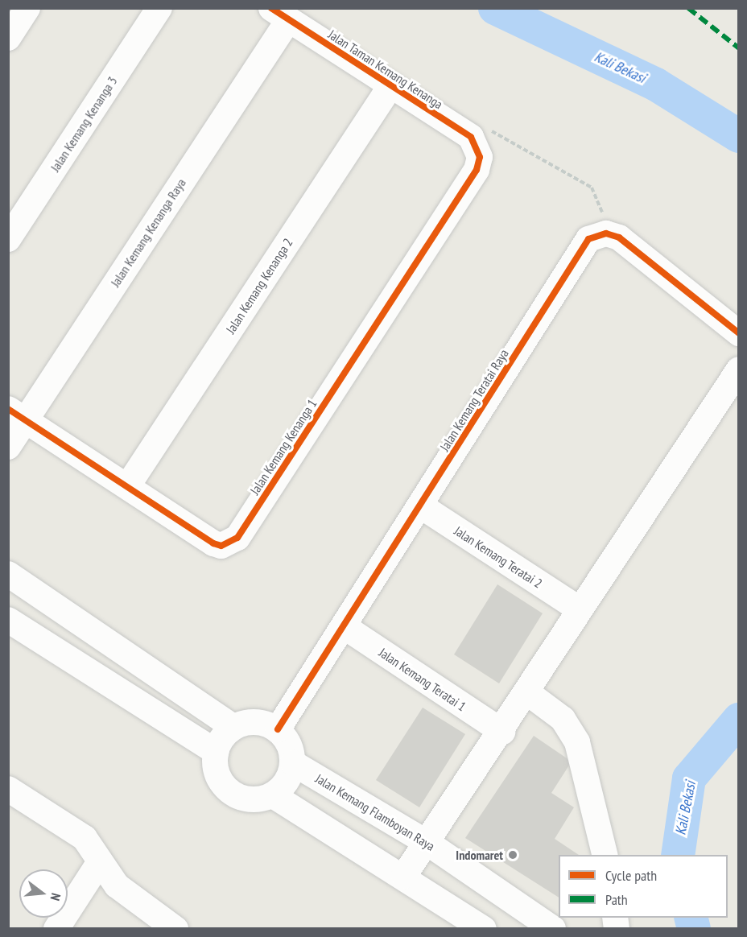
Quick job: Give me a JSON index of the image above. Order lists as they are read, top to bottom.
{
  "streets": {
    "street": [
      "Jalan Taman Kemang Kenanga",
      "Jalan Kemang Kenanga 3",
      "Jalan Kemang Kenanga Raya",
      "Jalan Kemang Kenanga 2",
      "Jalan Kemang Teratai Raya",
      "Jalan Kemang Kenanga 1",
      "Jalan Kemang Teratai 2",
      "Jalan Kemang Teratai 1",
      "Jalan Kemang Flamboyan Raya"
    ]
  },
  "crossings": [
    ["Jalan Taman Kemang Kenanga", "Jalan Kemang Kenanga Raya"],
    ["Jalan Taman Kemang Kenanga", "Jalan Kemang Kenanga 2"],
    ["Jalan Taman Kemang Kenanga", "Jalan Kemang Kenanga 1"],
    ["Jalan Kemang Kenanga Raya", "Jalan Kemang Kenanga 1"],
    ["Jalan Kemang Kenanga 2", "Jalan Kemang Kenanga 1"],
    ["Jalan Kemang Teratai Raya", "Jalan Kemang Teratai 2"],
    ["Jalan Kemang Teratai Raya", "Jalan Kemang Teratai 1"],
    ["Jalan Kemang Teratai Raya", "Jalan Kemang Flamboyan Raya"]
  ],
  "water": ["Kali Bekasi"],
  "places": ["Indomaret"],
  "legend": ["Cycle path", "Path"],
  "north": "right"
}
